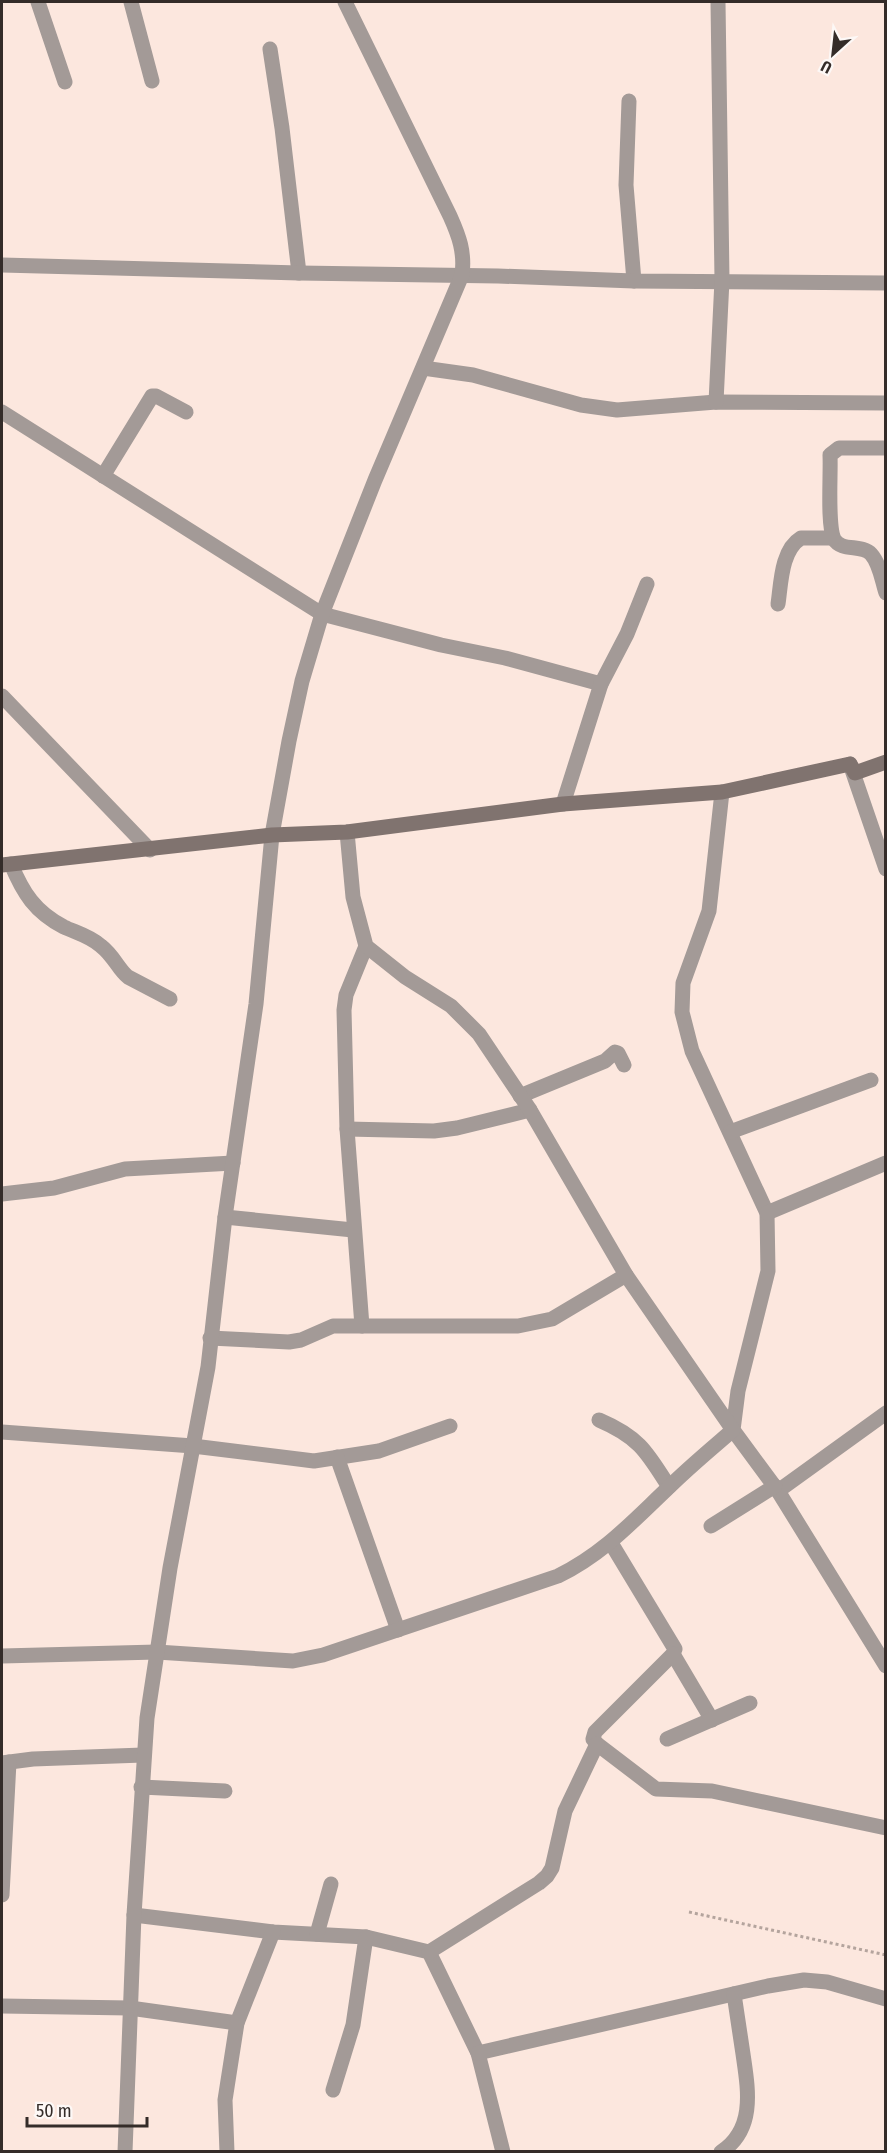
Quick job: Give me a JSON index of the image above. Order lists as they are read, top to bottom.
{
  "scale_bar": "50 m",
  "north": "bottom left"
}
